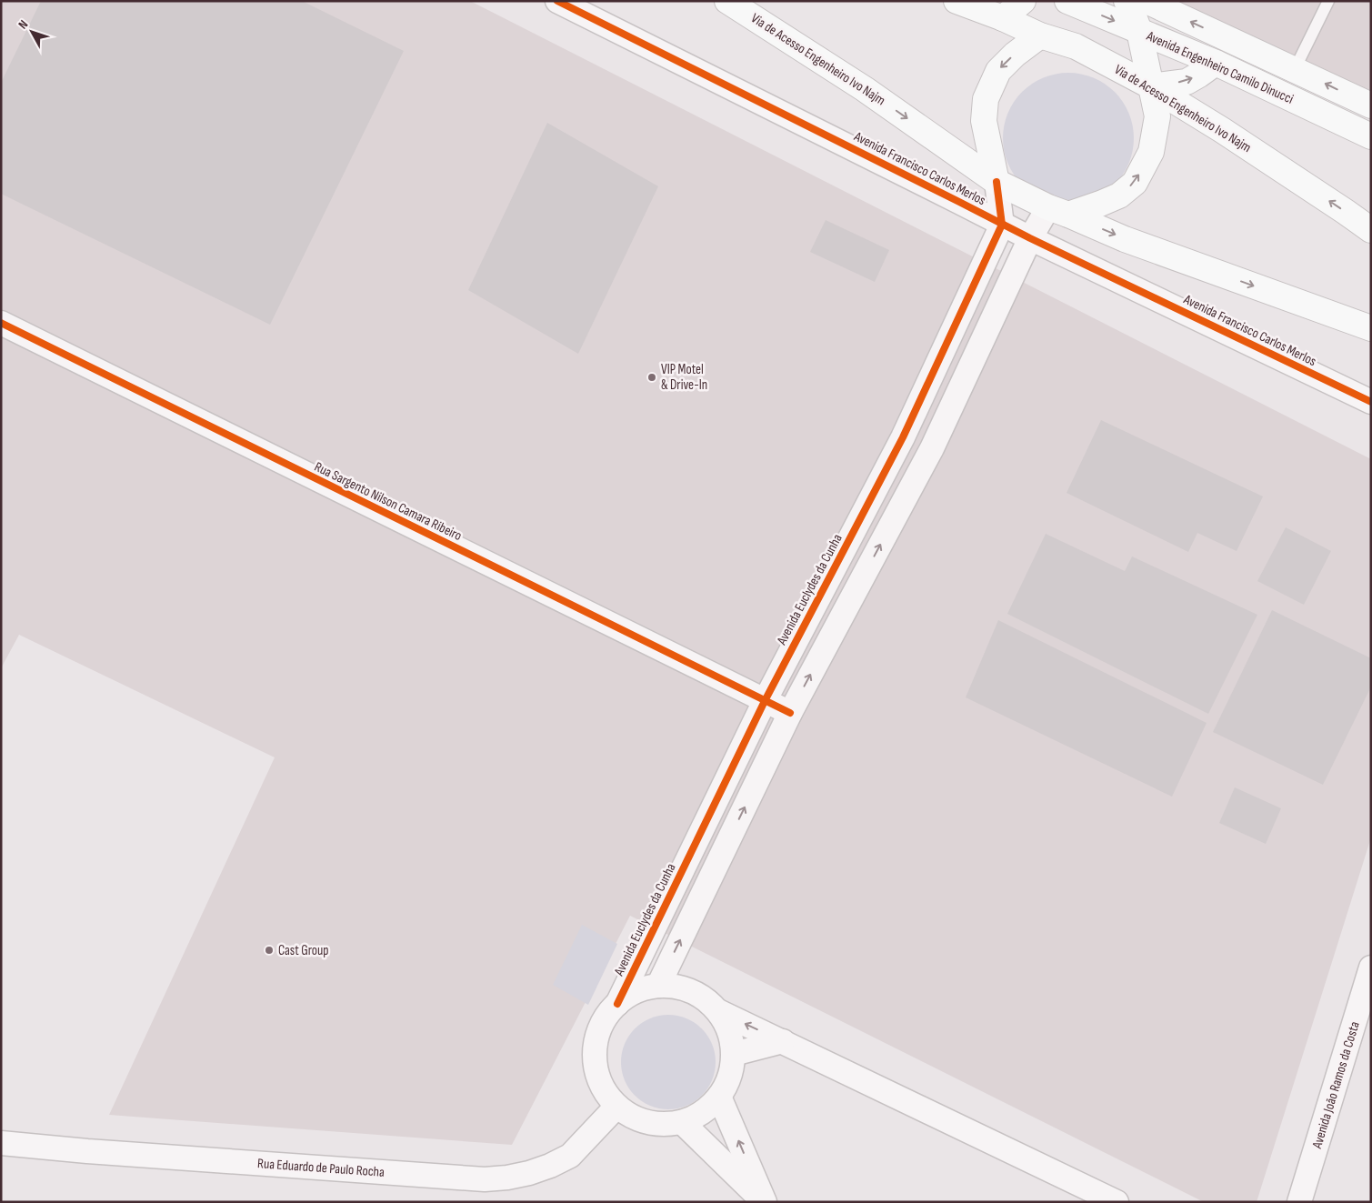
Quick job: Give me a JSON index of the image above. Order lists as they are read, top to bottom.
{
  "streets": {
    "main road": ["Via de Acesso Engenheiro Ivo Najm", "Avenida Engenheiro Camilo Dinucci"],
    "street": [
      "Avenida Francisco Carlos Merlos",
      "Rua Sargento Nilson Camara Ribeiro",
      "Avenida Euclydes da Cunha",
      "Avenida João Ramos da Costa",
      "Rua Eduardo de Paulo Rocha"
    ]
  },
  "crossings": [
    ["Avenida Francisco Carlos Merlos", "Avenida Euclydes da Cunha"],
    ["Rua Sargento Nilson Camara Ribeiro", "Avenida Euclydes da Cunha"],
    ["Avenida Euclydes da Cunha", "Rua Eduardo de Paulo Rocha"]
  ],
  "places": ["VIP Motel & Drive-In", "Cast Group"],
  "north": "top left"
}
